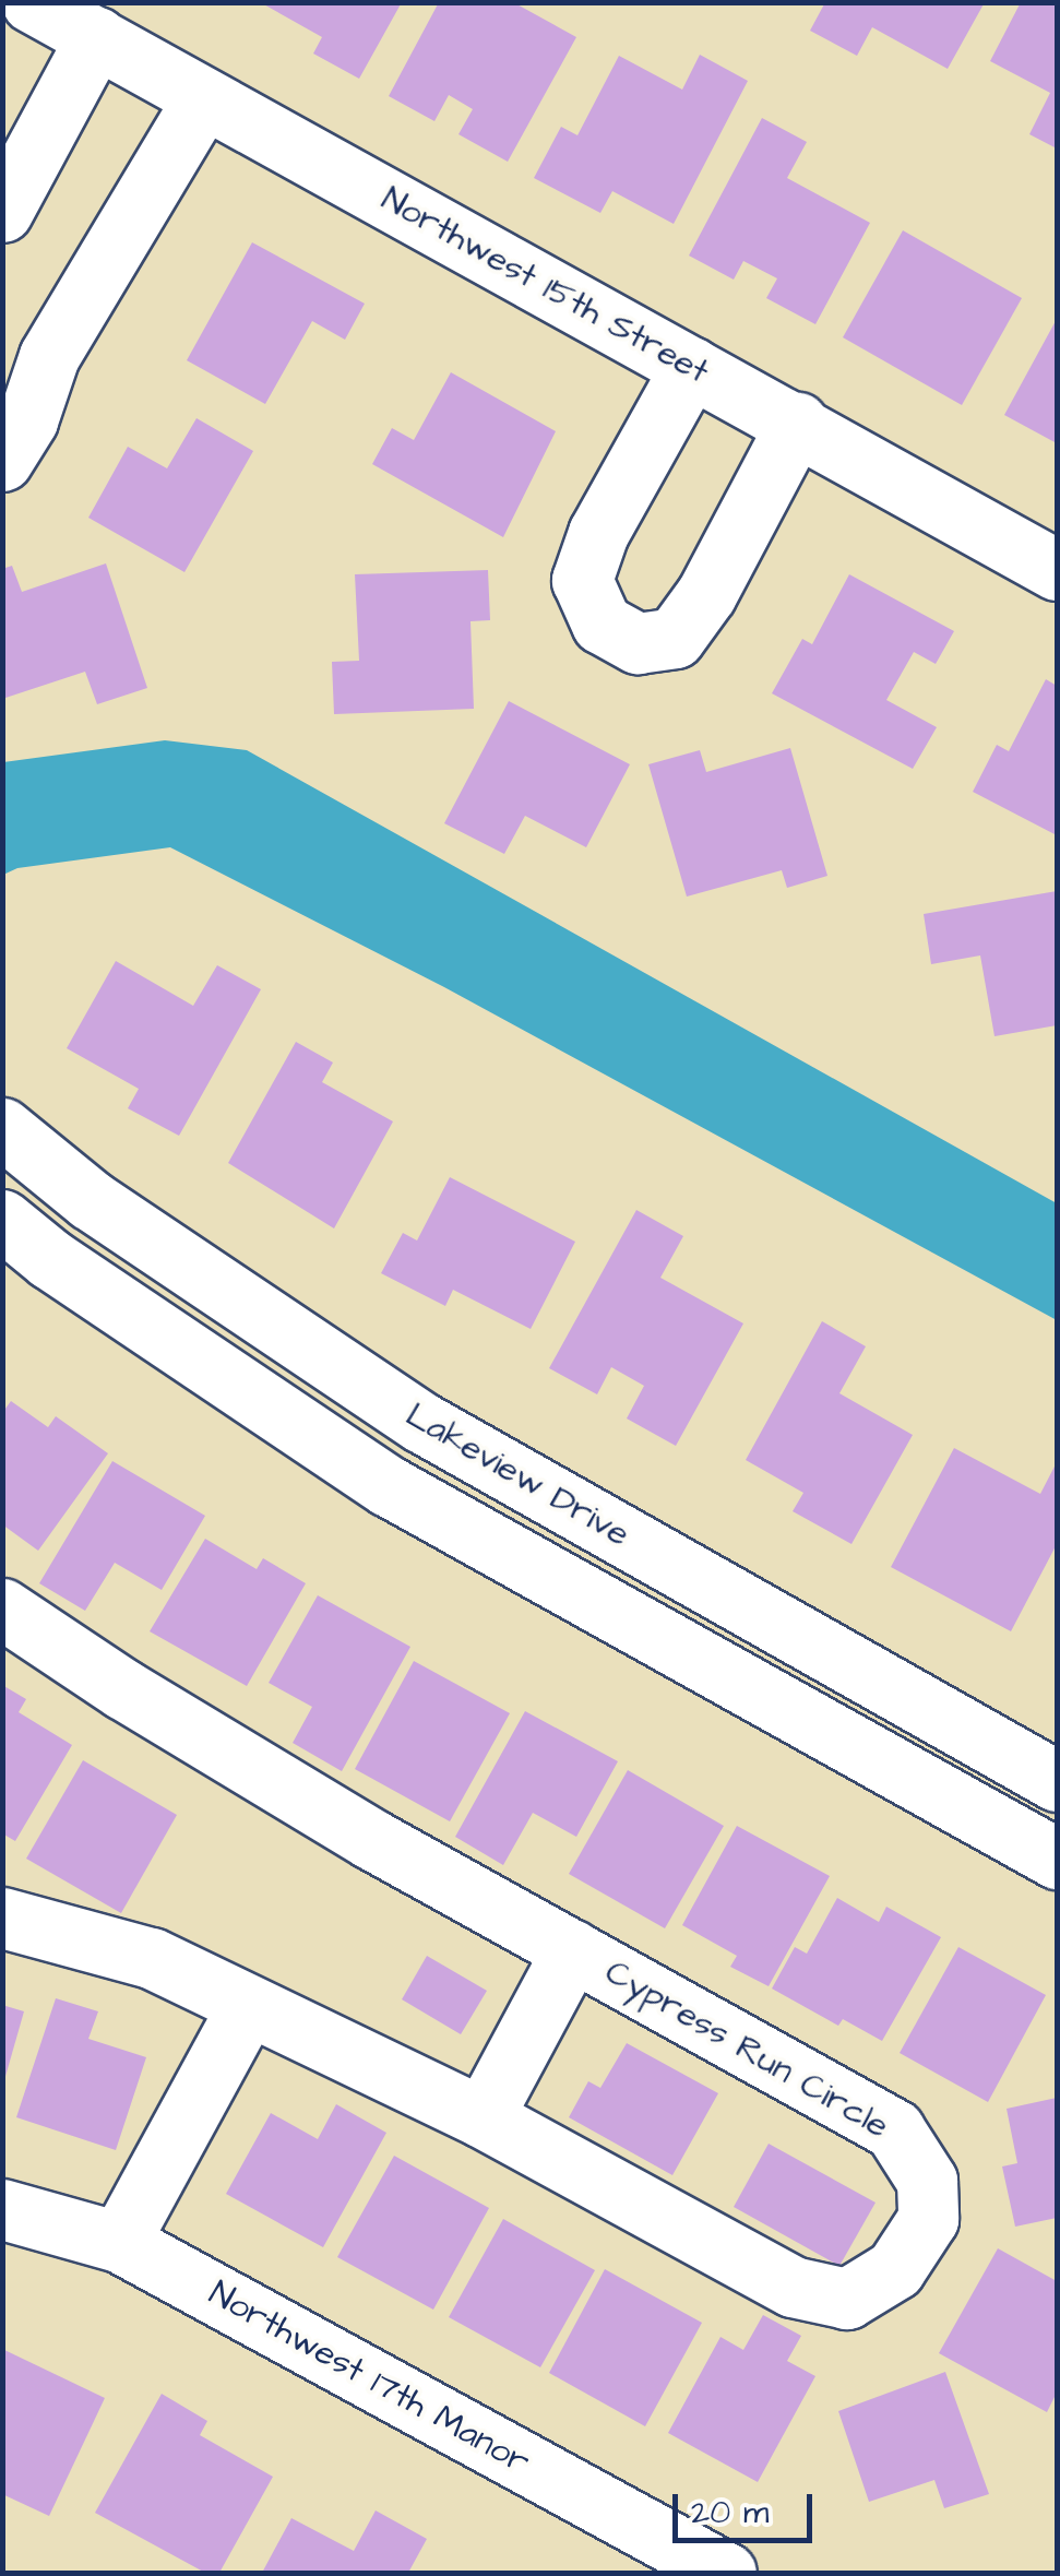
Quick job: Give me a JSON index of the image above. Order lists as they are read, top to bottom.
{
  "streets": {
    "street": [
      "Northwest 15th Street",
      "Lakeview Drive",
      "Cypress Run Circle",
      "Northwest 17th Manor"
    ]
  },
  "scale_bar": "20 m"
}
